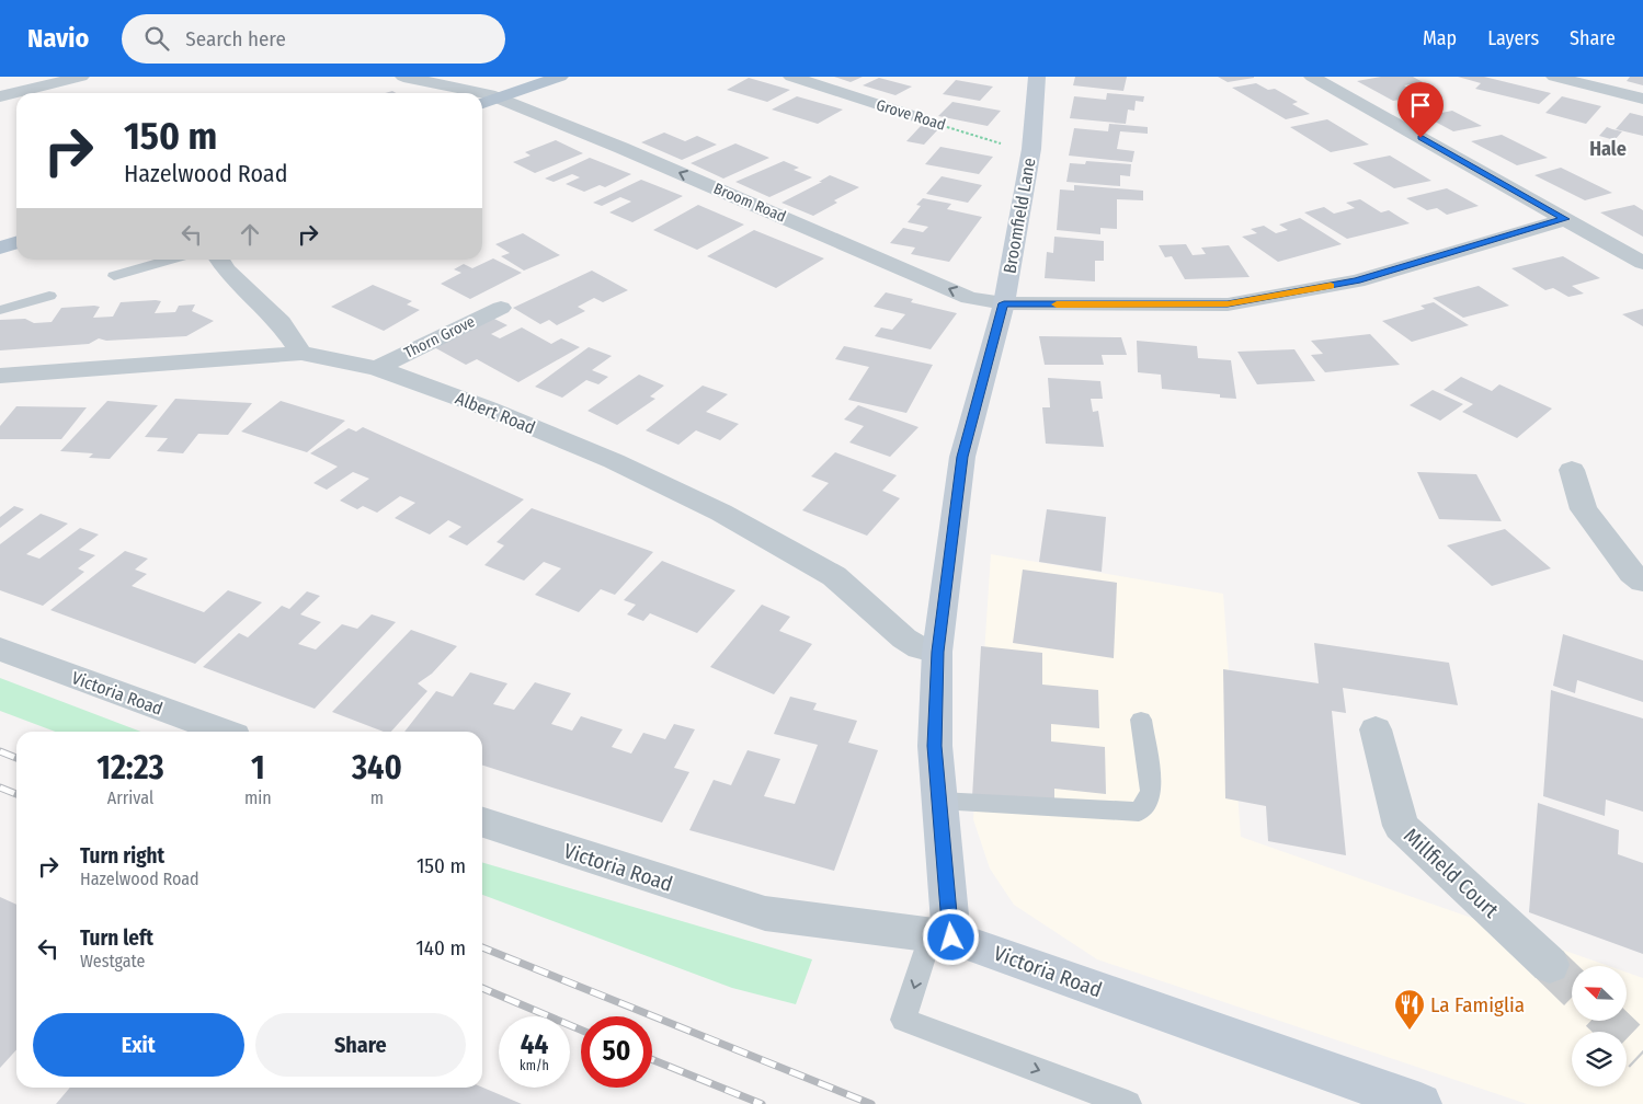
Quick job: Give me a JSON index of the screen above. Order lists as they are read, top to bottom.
{
  "streets": {
    "main road": ["Broomfield Lane", "Victoria Road"],
    "street": [
      "Grove Road",
      "Broom Road",
      "Thorn Grove",
      "Albert Road",
      "Millfield Court"
    ]
  },
  "crossings": [
    ["Grove Road", "Broomfield Lane"],
    ["Broom Road", "Broomfield Lane"],
    ["Broomfield Lane", "Albert Road"],
    ["Broomfield Lane", "Victoria Road"],
    ["Thorn Grove", "Albert Road"]
  ],
  "one_way": ["Broom Road"],
  "districts": ["Hale"],
  "places": {
    "restaurant": ["La Famiglia"]
  },
  "north": "top left",
  "page": {
    "header": "Navio",
    "search": "Search here",
    "nav": ["Map", "Layers", "Share"],
    "turn": ["150 m", "Hazelwood Road"],
    "eta": [
      "12:23",
      "Arrival",
      "1",
      "min",
      "340",
      "m"
    ],
    "list": [
      {
        "name": "Turn right",
        "note": "Hazelwood Road",
        "value": "150 m"
      },
      {
        "name": "Turn left",
        "note": "Westgate",
        "value": "140 m"
      }
    ],
    "buttons": ["Exit", "Share"],
    "speed": "44 km/h",
    "limit": "50"
  }
}
